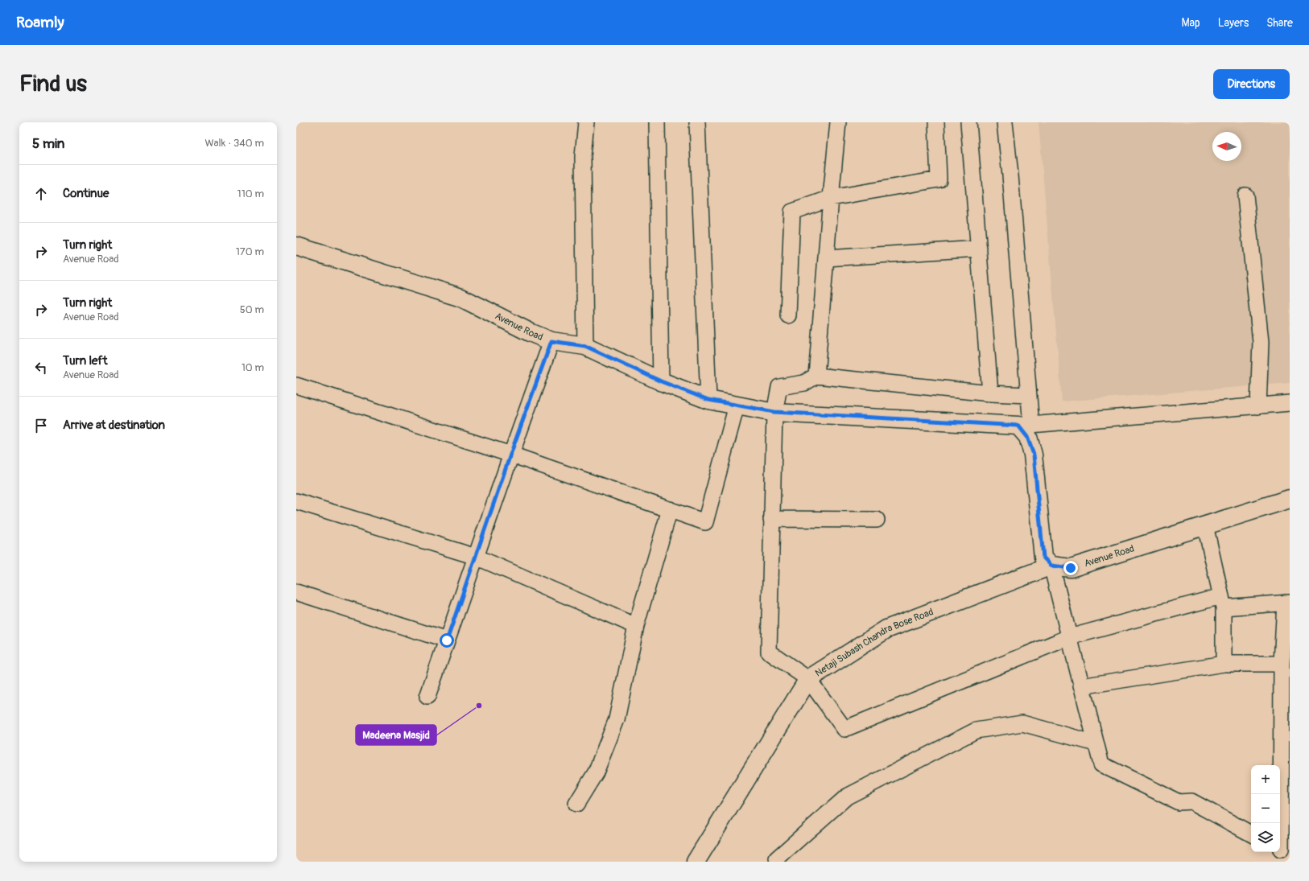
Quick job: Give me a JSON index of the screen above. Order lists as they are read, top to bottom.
{
  "streets": {
    "main road": ["Avenue Road", "Netaji Subash Chandra Bose Road"]
  },
  "crossings": [
    ["Avenue Road", "Netaji Subash Chandra Bose Road"]
  ],
  "places": ["Madeena Masjid"],
  "north": "left",
  "page": {
    "header": "Roamly",
    "nav": ["Map", "Layers", "Share"],
    "buttons": "Directions",
    "title": "Find us",
    "heading": ["5 min", "Walk · 340 m"],
    "list": [
      ["Continue", "110 m"],
      ["Turn right", "Avenue Road", "170 m"],
      ["Turn right", "Avenue Road", "50 m"],
      ["Turn left", "Avenue Road", "10 m"],
      "Arrive at destination"
    ],
    "map_buttons": ["+", "−"]
  }
}
